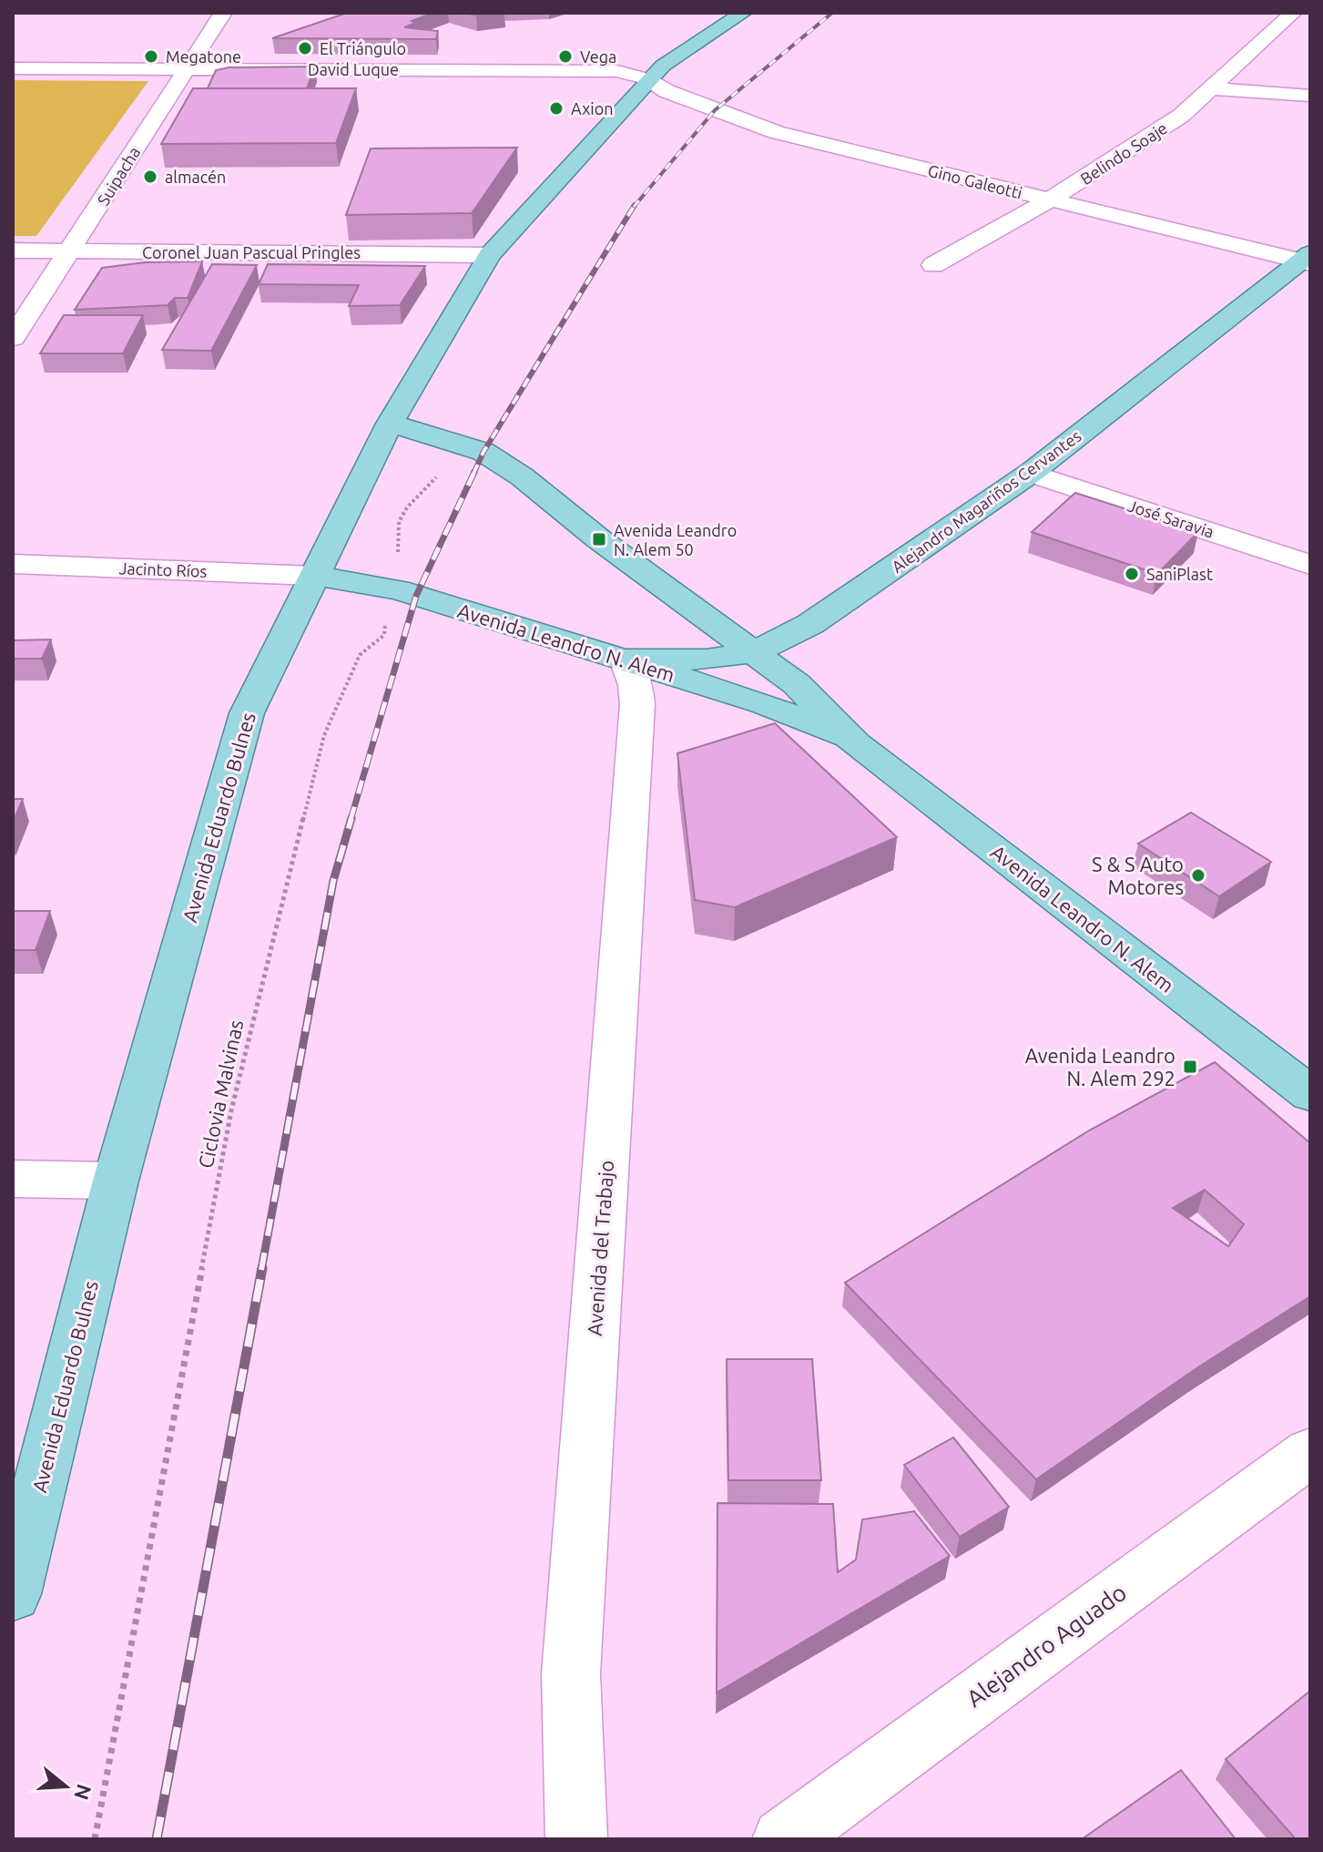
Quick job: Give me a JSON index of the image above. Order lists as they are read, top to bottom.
{
  "streets": {
    "main road": ["Alejandro Magariños Cervantes", "Avenida Leandro N. Alem", "Avenida Eduardo Bulnes"],
    "street": [
      "David Luque",
      "Belindo Soaje",
      "Suipacha",
      "Gino Galeotti",
      "Coronel Juan Pascual Pringles",
      "José Saravia",
      "Jacinto Ríos",
      "Avenida del Trabajo",
      "Alejandro Aguado"
    ],
    "path": ["Ciclovia Malvinas"]
  },
  "crossings": [
    ["David Luque", "Suipacha"],
    ["David Luque", "Gino Galeotti"],
    ["David Luque", "Avenida Eduardo Bulnes"],
    ["Belindo Soaje", "Gino Galeotti"],
    ["Suipacha", "Coronel Juan Pascual Pringles"],
    ["Gino Galeotti", "Alejandro Magariños Cervantes"],
    ["Gino Galeotti", "Avenida Eduardo Bulnes"],
    ["Coronel Juan Pascual Pringles", "Avenida Eduardo Bulnes"],
    ["Alejandro Magariños Cervantes", "José Saravia"],
    ["Alejandro Magariños Cervantes", "Avenida Leandro N. Alem"],
    ["Alejandro Magariños Cervantes", "Avenida del Trabajo"],
    ["Jacinto Ríos", "Avenida Leandro N. Alem"],
    ["Jacinto Ríos", "Avenida Eduardo Bulnes"],
    ["Avenida Leandro N. Alem", "Avenida Eduardo Bulnes"],
    ["Avenida Leandro N. Alem", "Ciclovia Malvinas"],
    ["Avenida Leandro N. Alem", "Avenida del Trabajo"]
  ],
  "places": {
    "other": [
      "El Triángulo",
      "Megatone",
      "Vega",
      "Axion",
      "almacén",
      "SaniPlast",
      "S & S Auto Motores"
    ],
    "transit": ["Avenida Leandro N. Alem 50", "Avenida Leandro N. Alem 292"]
  },
  "north": "right"
}
